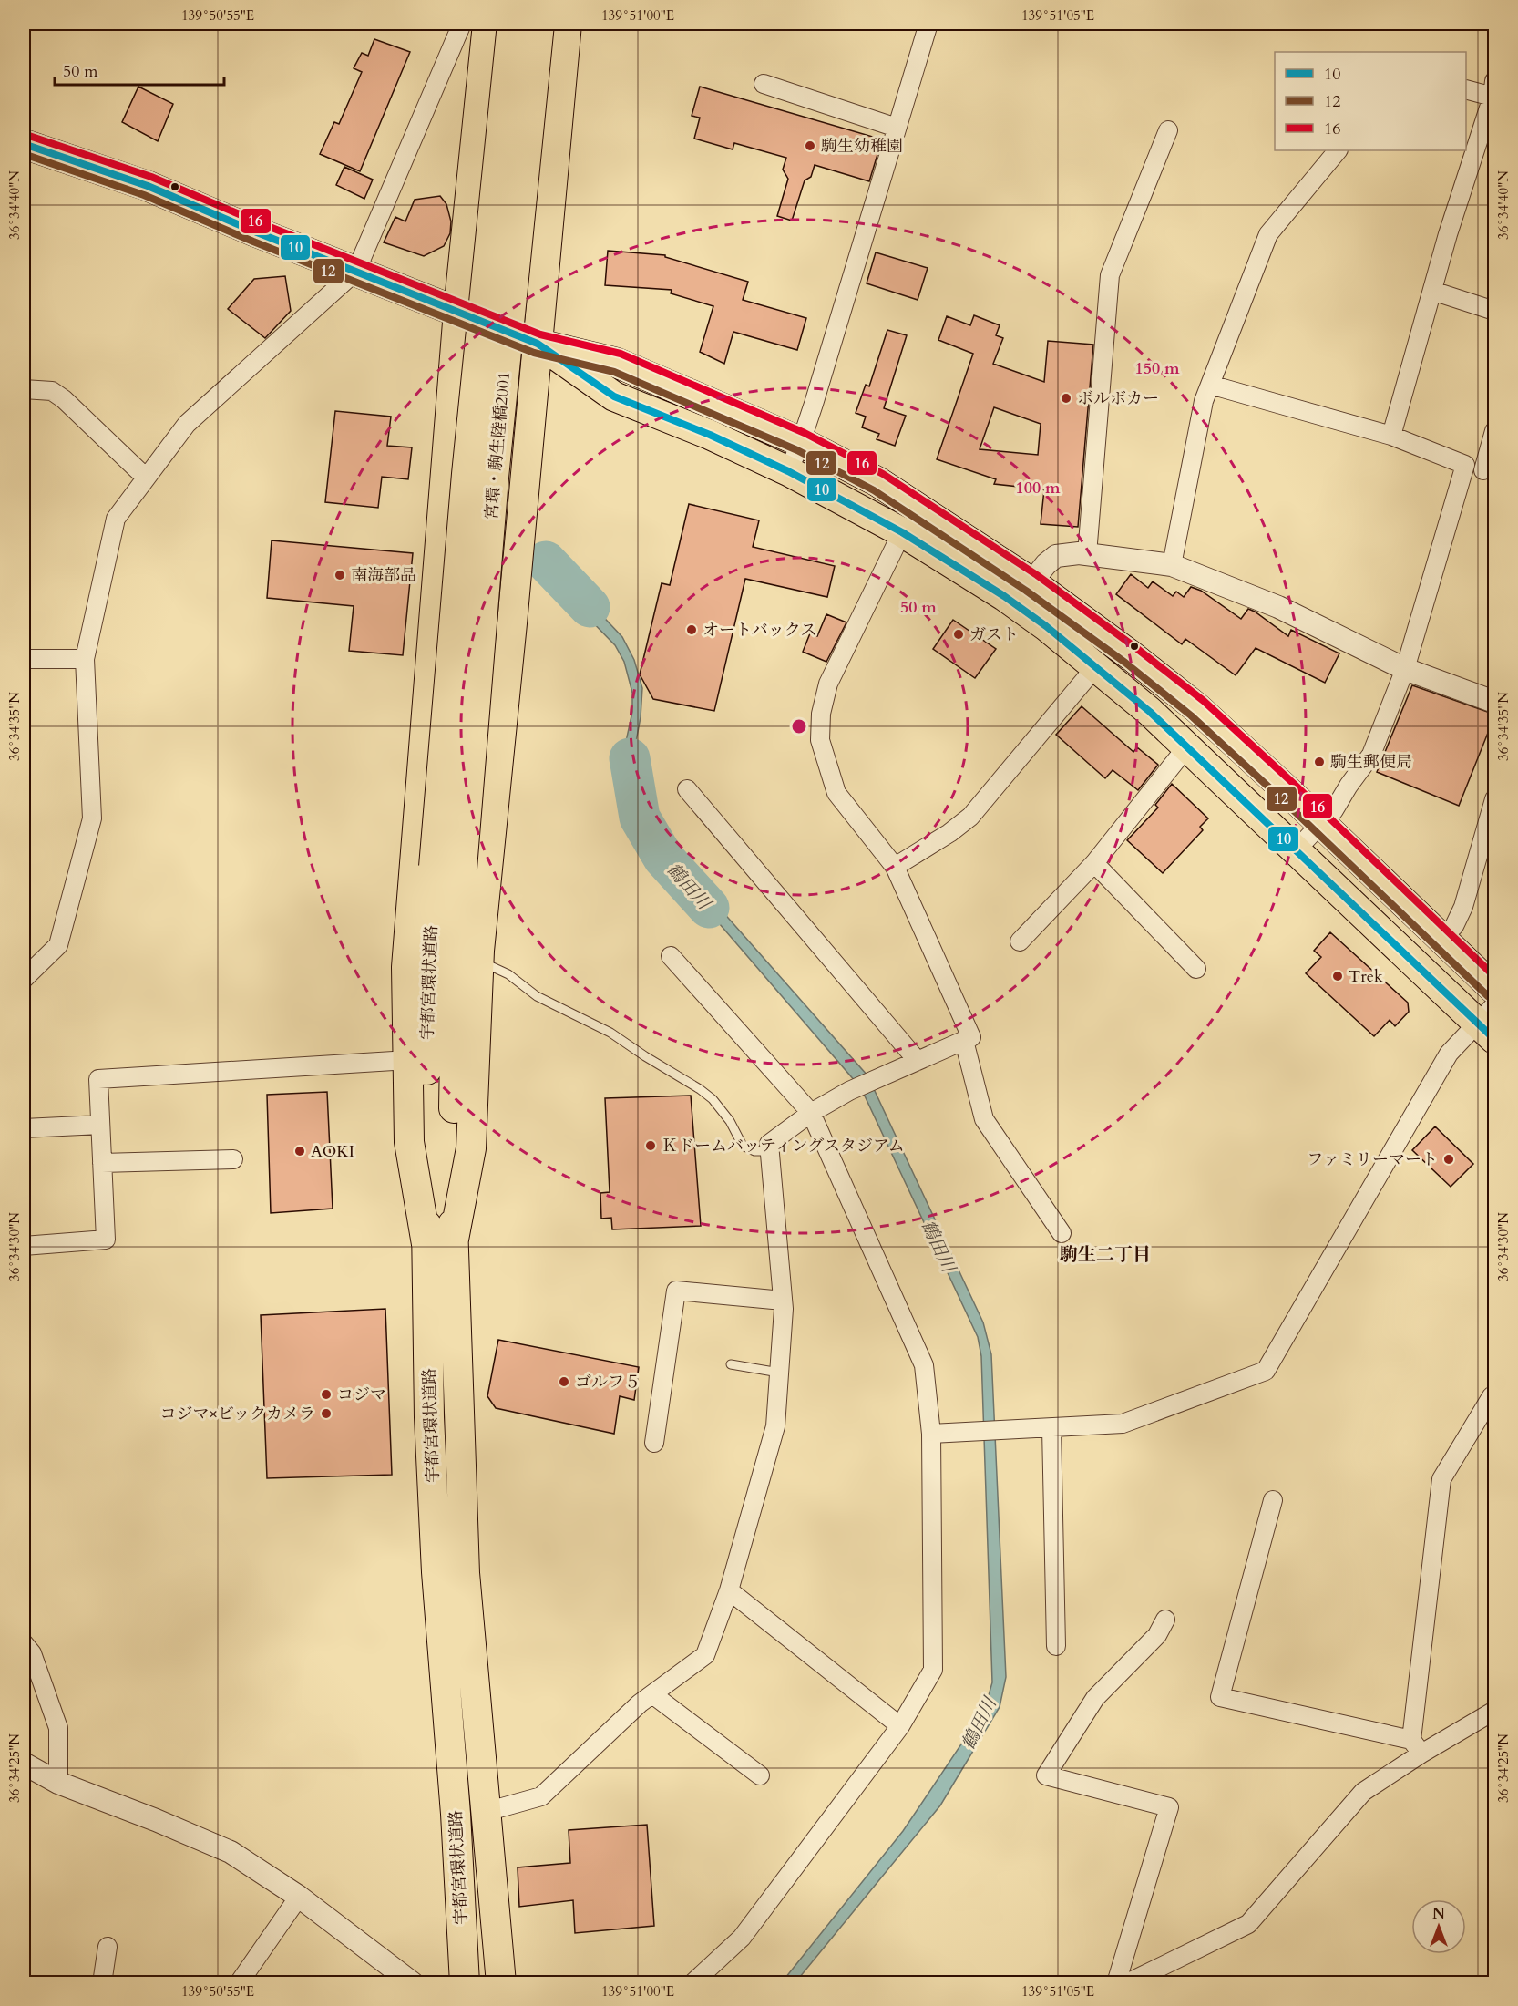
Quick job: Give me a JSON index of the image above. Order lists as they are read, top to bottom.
{
  "streets": {
    "main road": ["宮環・駒生陸橋2001", "宇都宮環状道路"]
  },
  "crossings": [
    ["宮環・駒生陸橋2001", "宇都宮環状道路"]
  ],
  "districts": ["駒生二丁目"],
  "water": ["鶴田川"],
  "places": [
    "駒生幼稚園",
    "ボルボカー",
    "南海部品",
    "オートバックス",
    "ガスト",
    "駒生郵便局",
    "Trek",
    "Ｋドームバッティングスタジアム",
    "AOKI",
    "ファミリーマート",
    "ゴルフ５",
    "コジマ",
    "コジマ×ビックカメラ"
  ],
  "lines": ["transit line 16", "transit line 10", "transit line 12"],
  "legend": ["10", "12", "16"],
  "scale_bar": "50 m",
  "north": "top",
  "coordinates": [
    "139°50'55\"E",
    "139°51'00\"E",
    "139°51'05\"E",
    "36°34'40\"N",
    "36°34'35\"N",
    "36°34'30\"N",
    "36°34'25\"N"
  ],
  "rings": ["150 m", "100 m", "50 m"]
}
